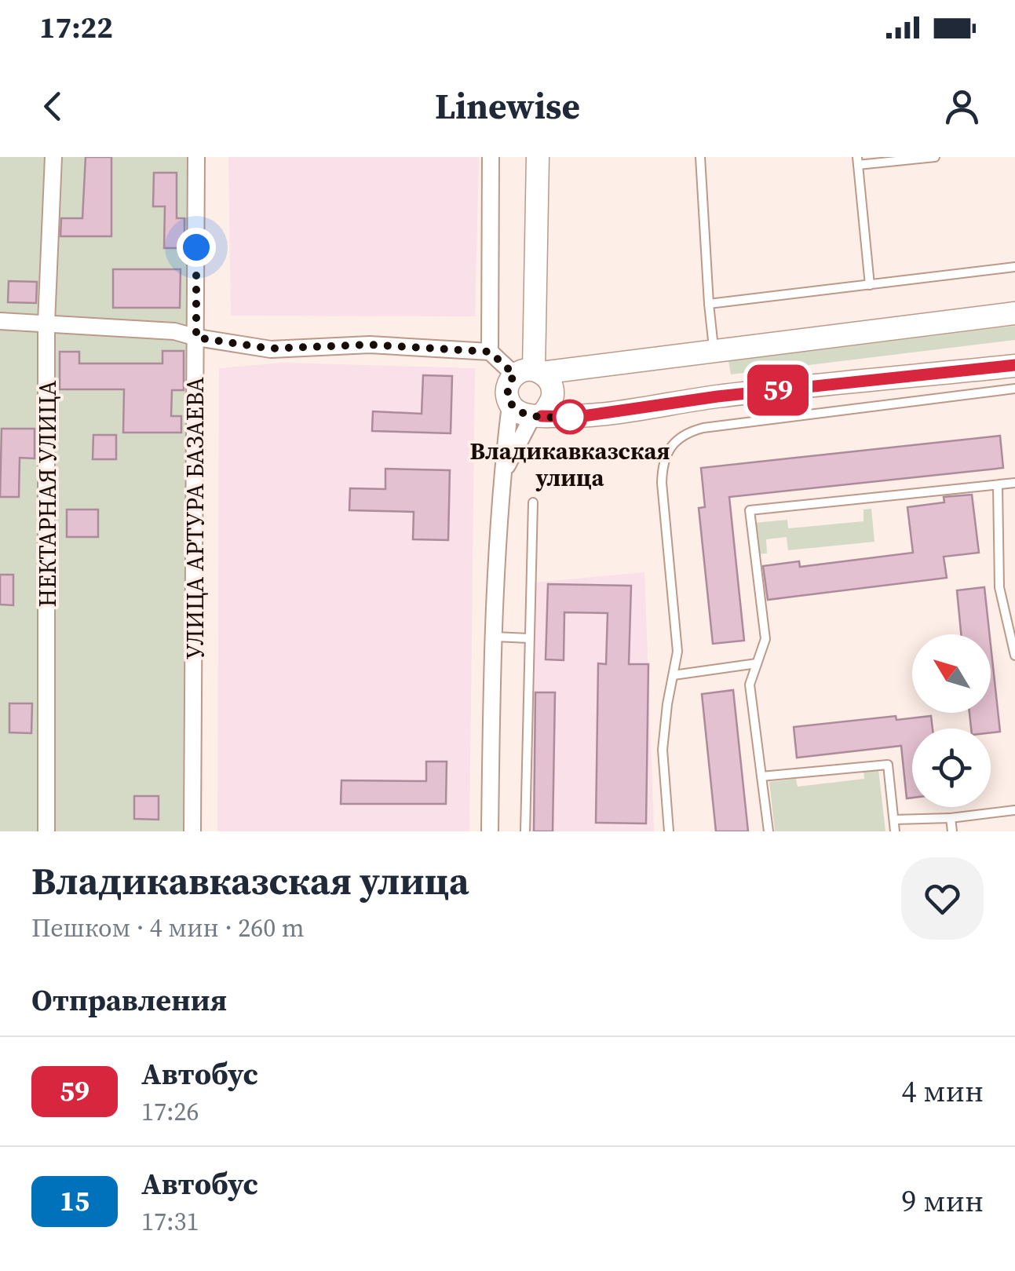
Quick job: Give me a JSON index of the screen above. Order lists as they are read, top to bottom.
{
  "streets": {
    "street": ["НЕКТАРНАЯ УЛИЦА", "УЛИЦА АРТУРА БАЗАЕВА"]
  },
  "places": ["Владикавказская улица"],
  "lines": ["bus line 59"],
  "north": "top left",
  "page": {
    "status": "17:22",
    "header": "Linewise",
    "on_map": "59",
    "heading": [
      ["Владикавказская улица", "Пешком · 4 мин · 260 m"],
      "Отправления"
    ],
    "list": [
      {
        "mark": "59",
        "name": "Автобус",
        "note": "17:26",
        "value": "4 мин"
      },
      {
        "mark": "15",
        "name": "Автобус",
        "note": "17:31",
        "value": "9 мин"
      }
    ]
  }
}
